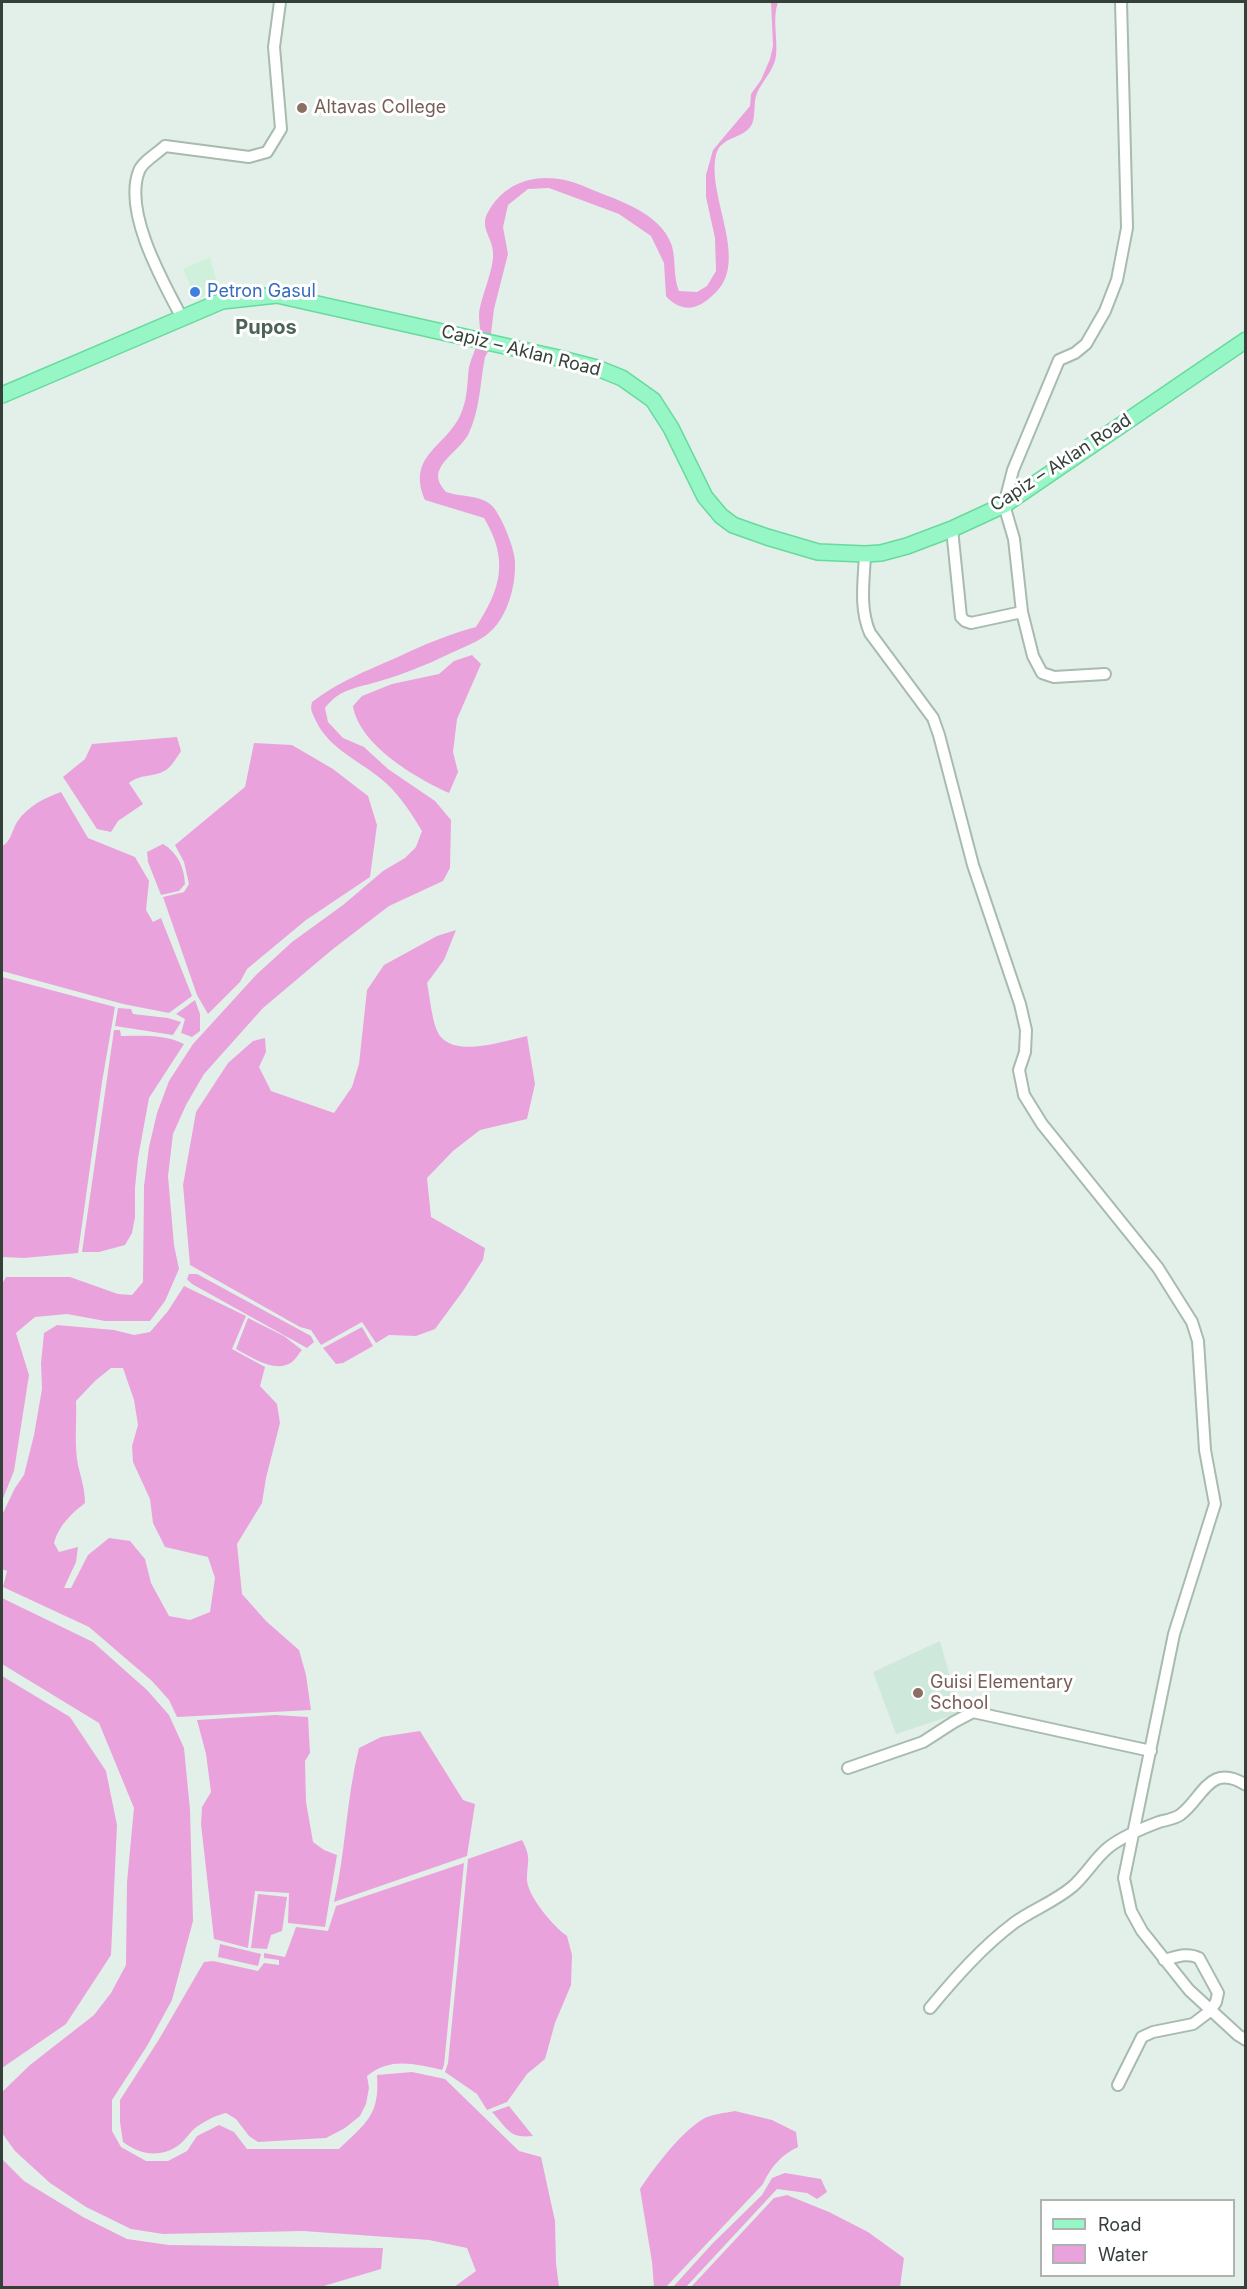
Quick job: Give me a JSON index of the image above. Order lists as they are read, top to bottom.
{
  "streets": {
    "main road": ["Capiz – Aklan Road"]
  },
  "districts": ["Pupos"],
  "places": ["Altavas College", "Petron Gasul", "Guisi Elementary School"],
  "legend": ["Road", "Water"]
}
